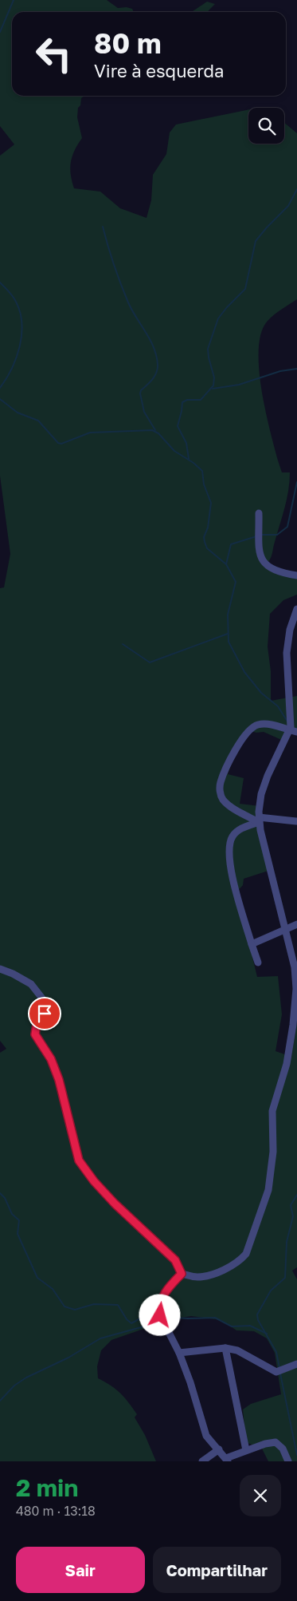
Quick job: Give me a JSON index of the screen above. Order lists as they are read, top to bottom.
{
  "page": {
    "turn": ["80 m", "Vire à esquerda"],
    "heading": ["2 min", "480 m · 13:18"],
    "buttons": ["Sair", "Compartilhar"]
  }
}
